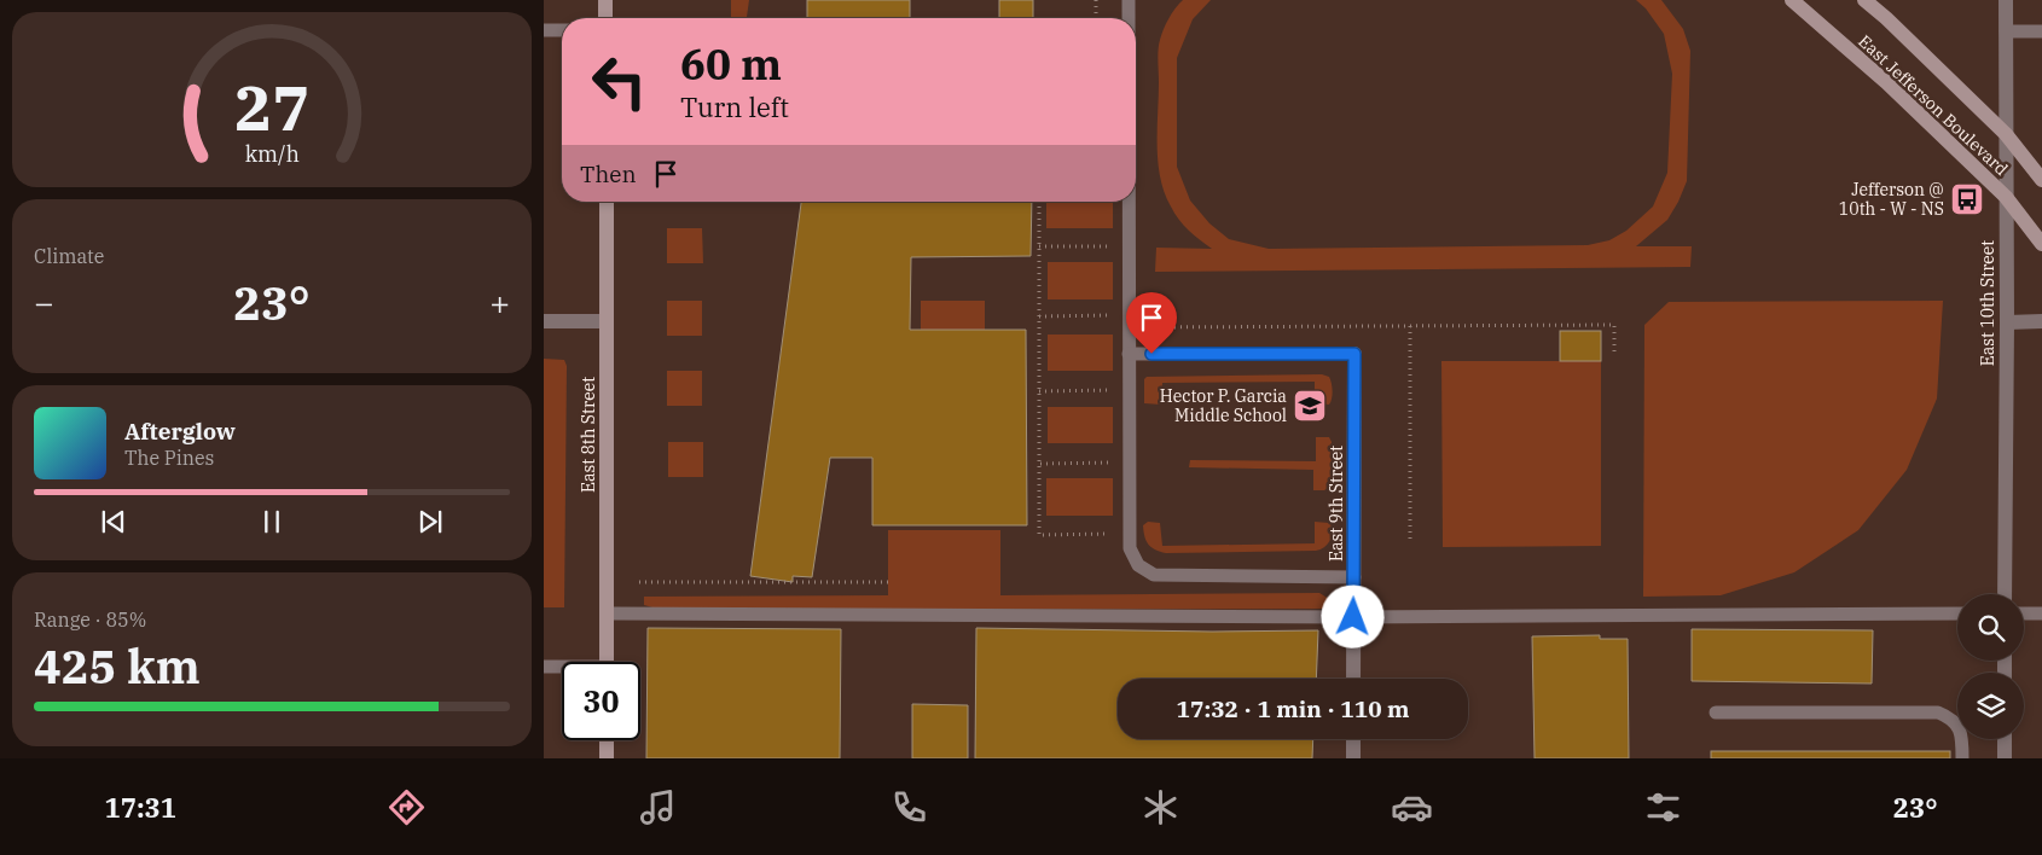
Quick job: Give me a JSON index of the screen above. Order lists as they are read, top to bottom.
{
  "streets": {
    "main road": ["East Jefferson Boulevard", "East 8th Street"],
    "street": ["East 10th Street", "East 9th Street"]
  },
  "crossings": [
    ["East Jefferson Boulevard", "East 10th Street"]
  ],
  "places": {
    "bus stop": ["Jefferson @ 10th - W - NS"],
    "school or university": ["Hector P. Garcia Middle School"]
  },
  "page": {
    "turn": ["60 m", "Turn left"],
    "then": "Then",
    "tile": [
      "Climate",
      ["Range · 85%", "425 km"]
    ],
    "heat": ["−", "23°", "+"],
    "song": ["Afterglow", "The Pines"],
    "limit": "30",
    "trip": "17:32 · 1 min · 110 m",
    "tabs": ["17:31", "23°"],
    "gauge": ["27", "km/h"]
  }
}
